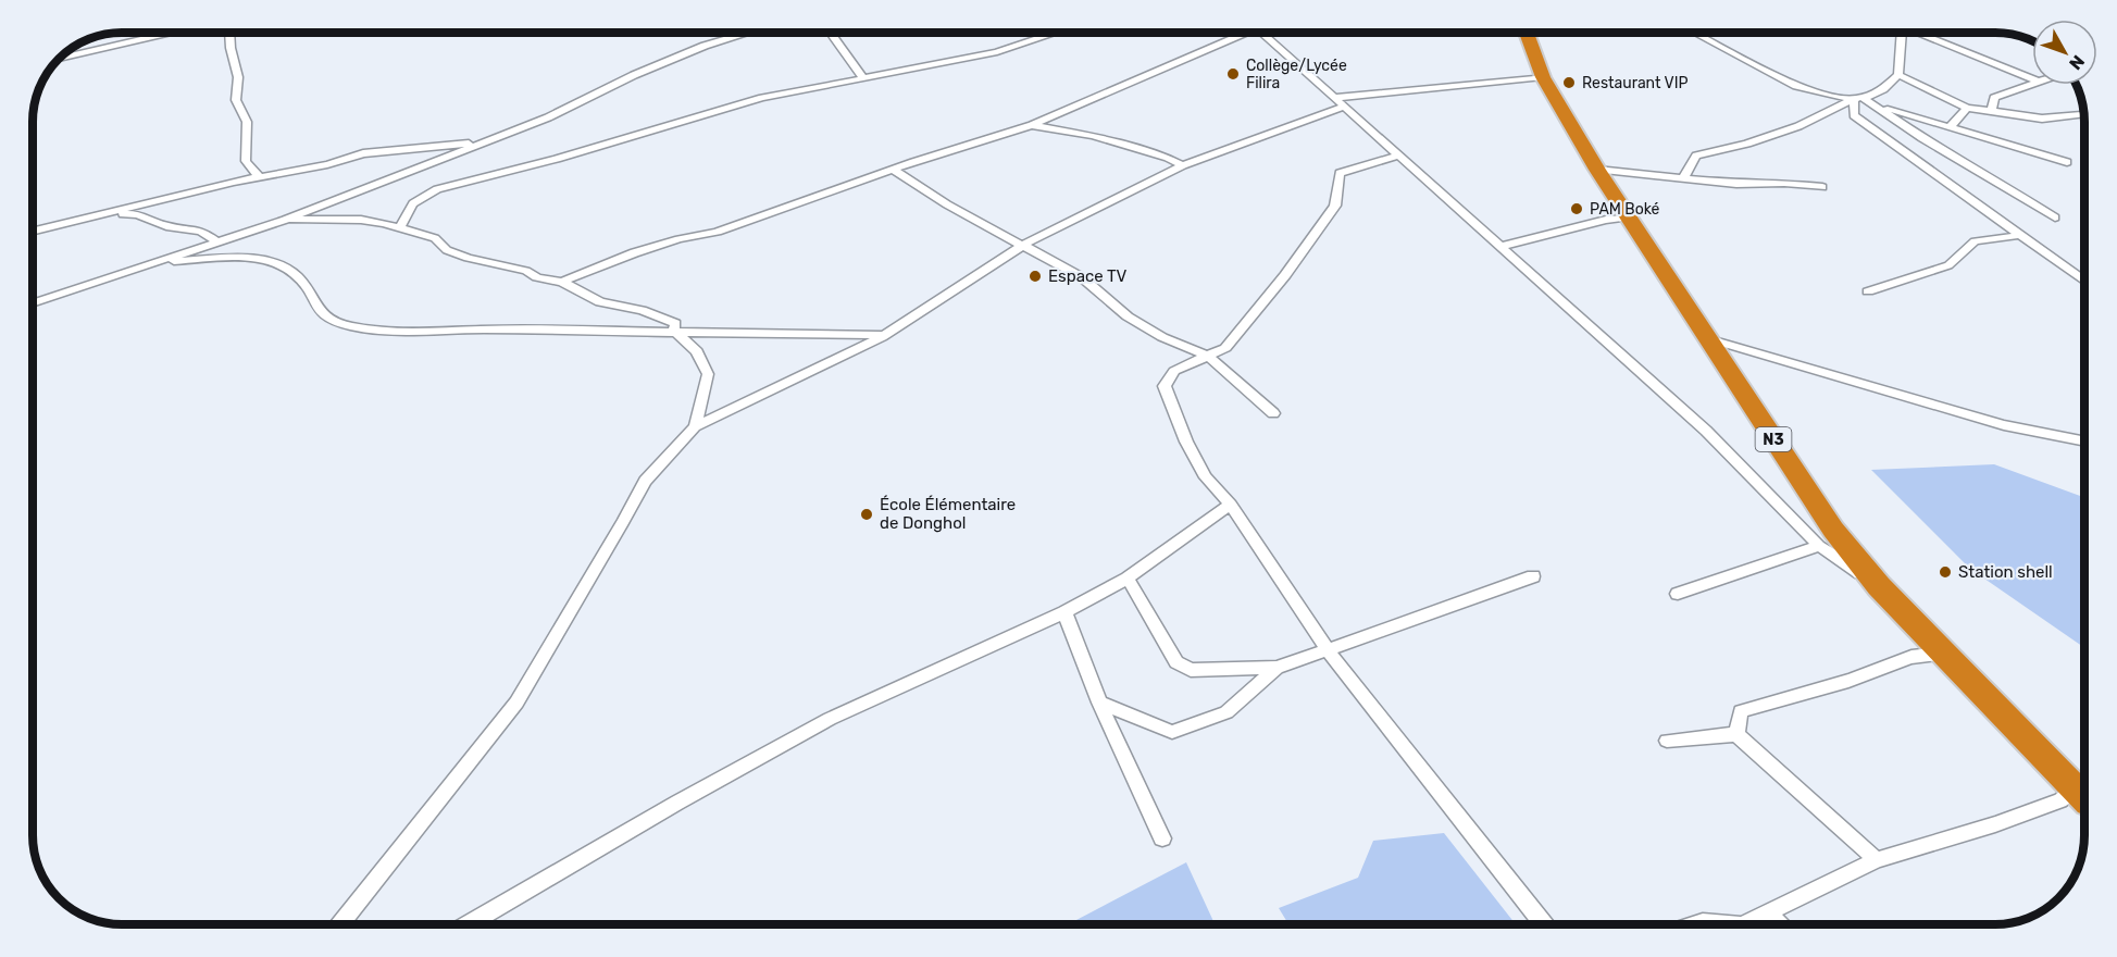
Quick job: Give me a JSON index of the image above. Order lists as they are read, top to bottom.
{
  "streets": {
    "highway": ["N3"]
  },
  "places": [
    "Collège/Lycée Filira",
    "Restaurant VIP",
    "PAM Boké",
    "Espace TV",
    "École Élémentaire de Donghol",
    "Station shell"
  ],
  "north": "bottom right"
}
